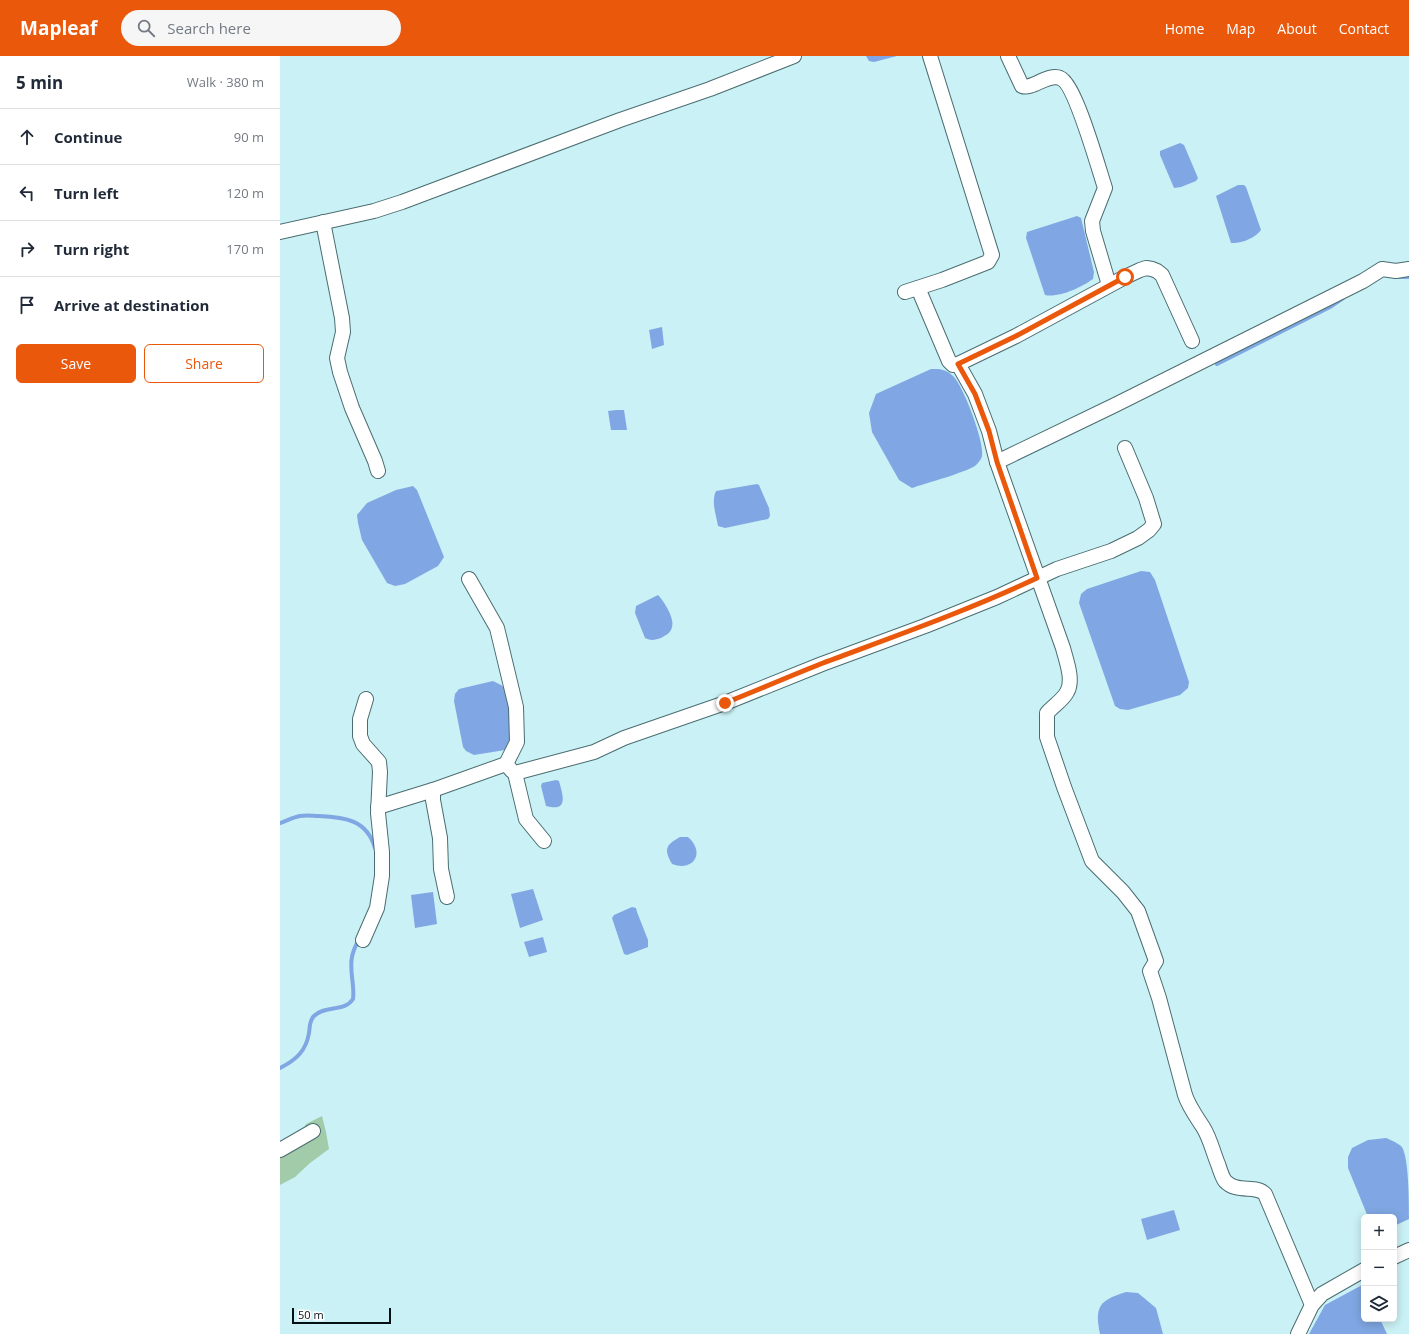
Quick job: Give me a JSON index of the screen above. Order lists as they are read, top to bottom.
{
  "scale_bar": "50 m",
  "page": {
    "header": "Mapleaf",
    "search": "Search here",
    "nav": [
      "Home",
      "Map",
      "About",
      "Contact"
    ],
    "heading": ["5 min", "Walk · 380 m"],
    "list": [
      ["Continue", "90 m"],
      ["Turn left", "120 m"],
      ["Turn right", "170 m"],
      "Arrive at destination"
    ],
    "buttons": ["Save", "Share"],
    "map_buttons": ["+", "−"],
    "scale": "50 m"
  }
}
